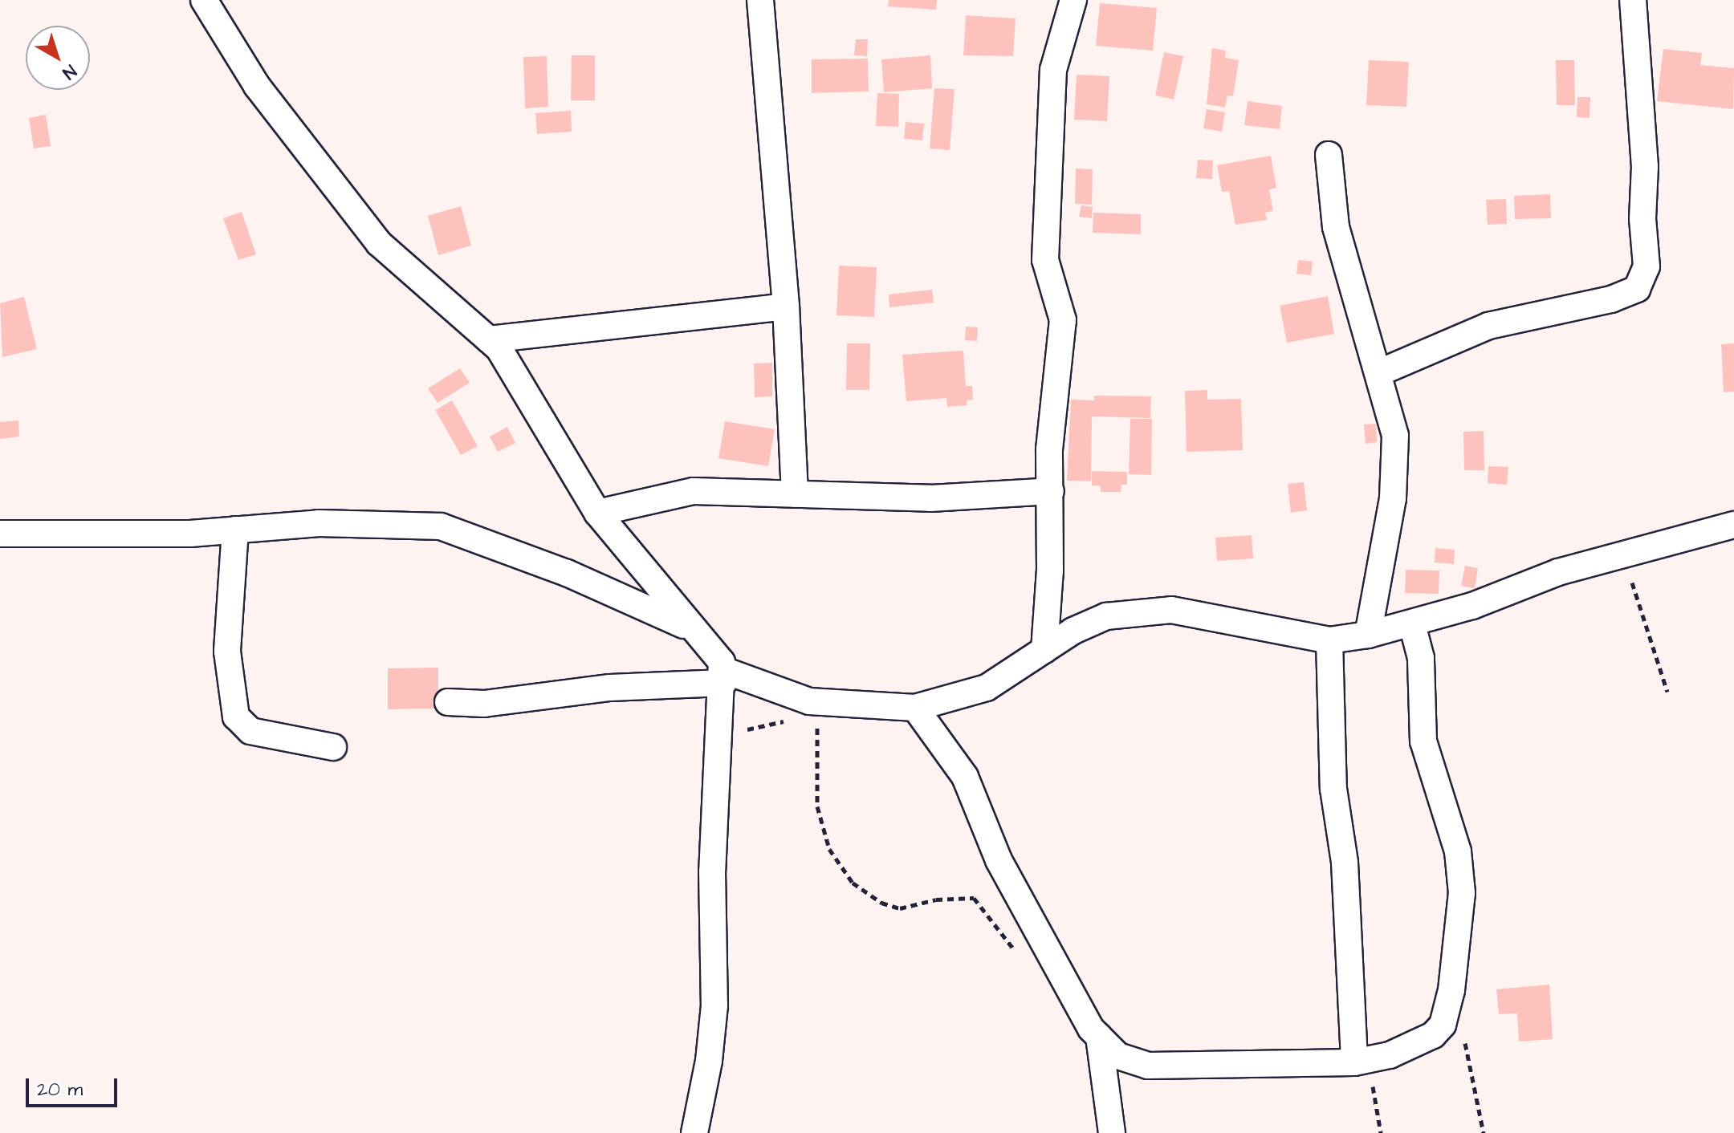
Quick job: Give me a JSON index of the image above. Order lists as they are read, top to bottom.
{
  "scale_bar": "20 m",
  "north": "bottom right"
}
